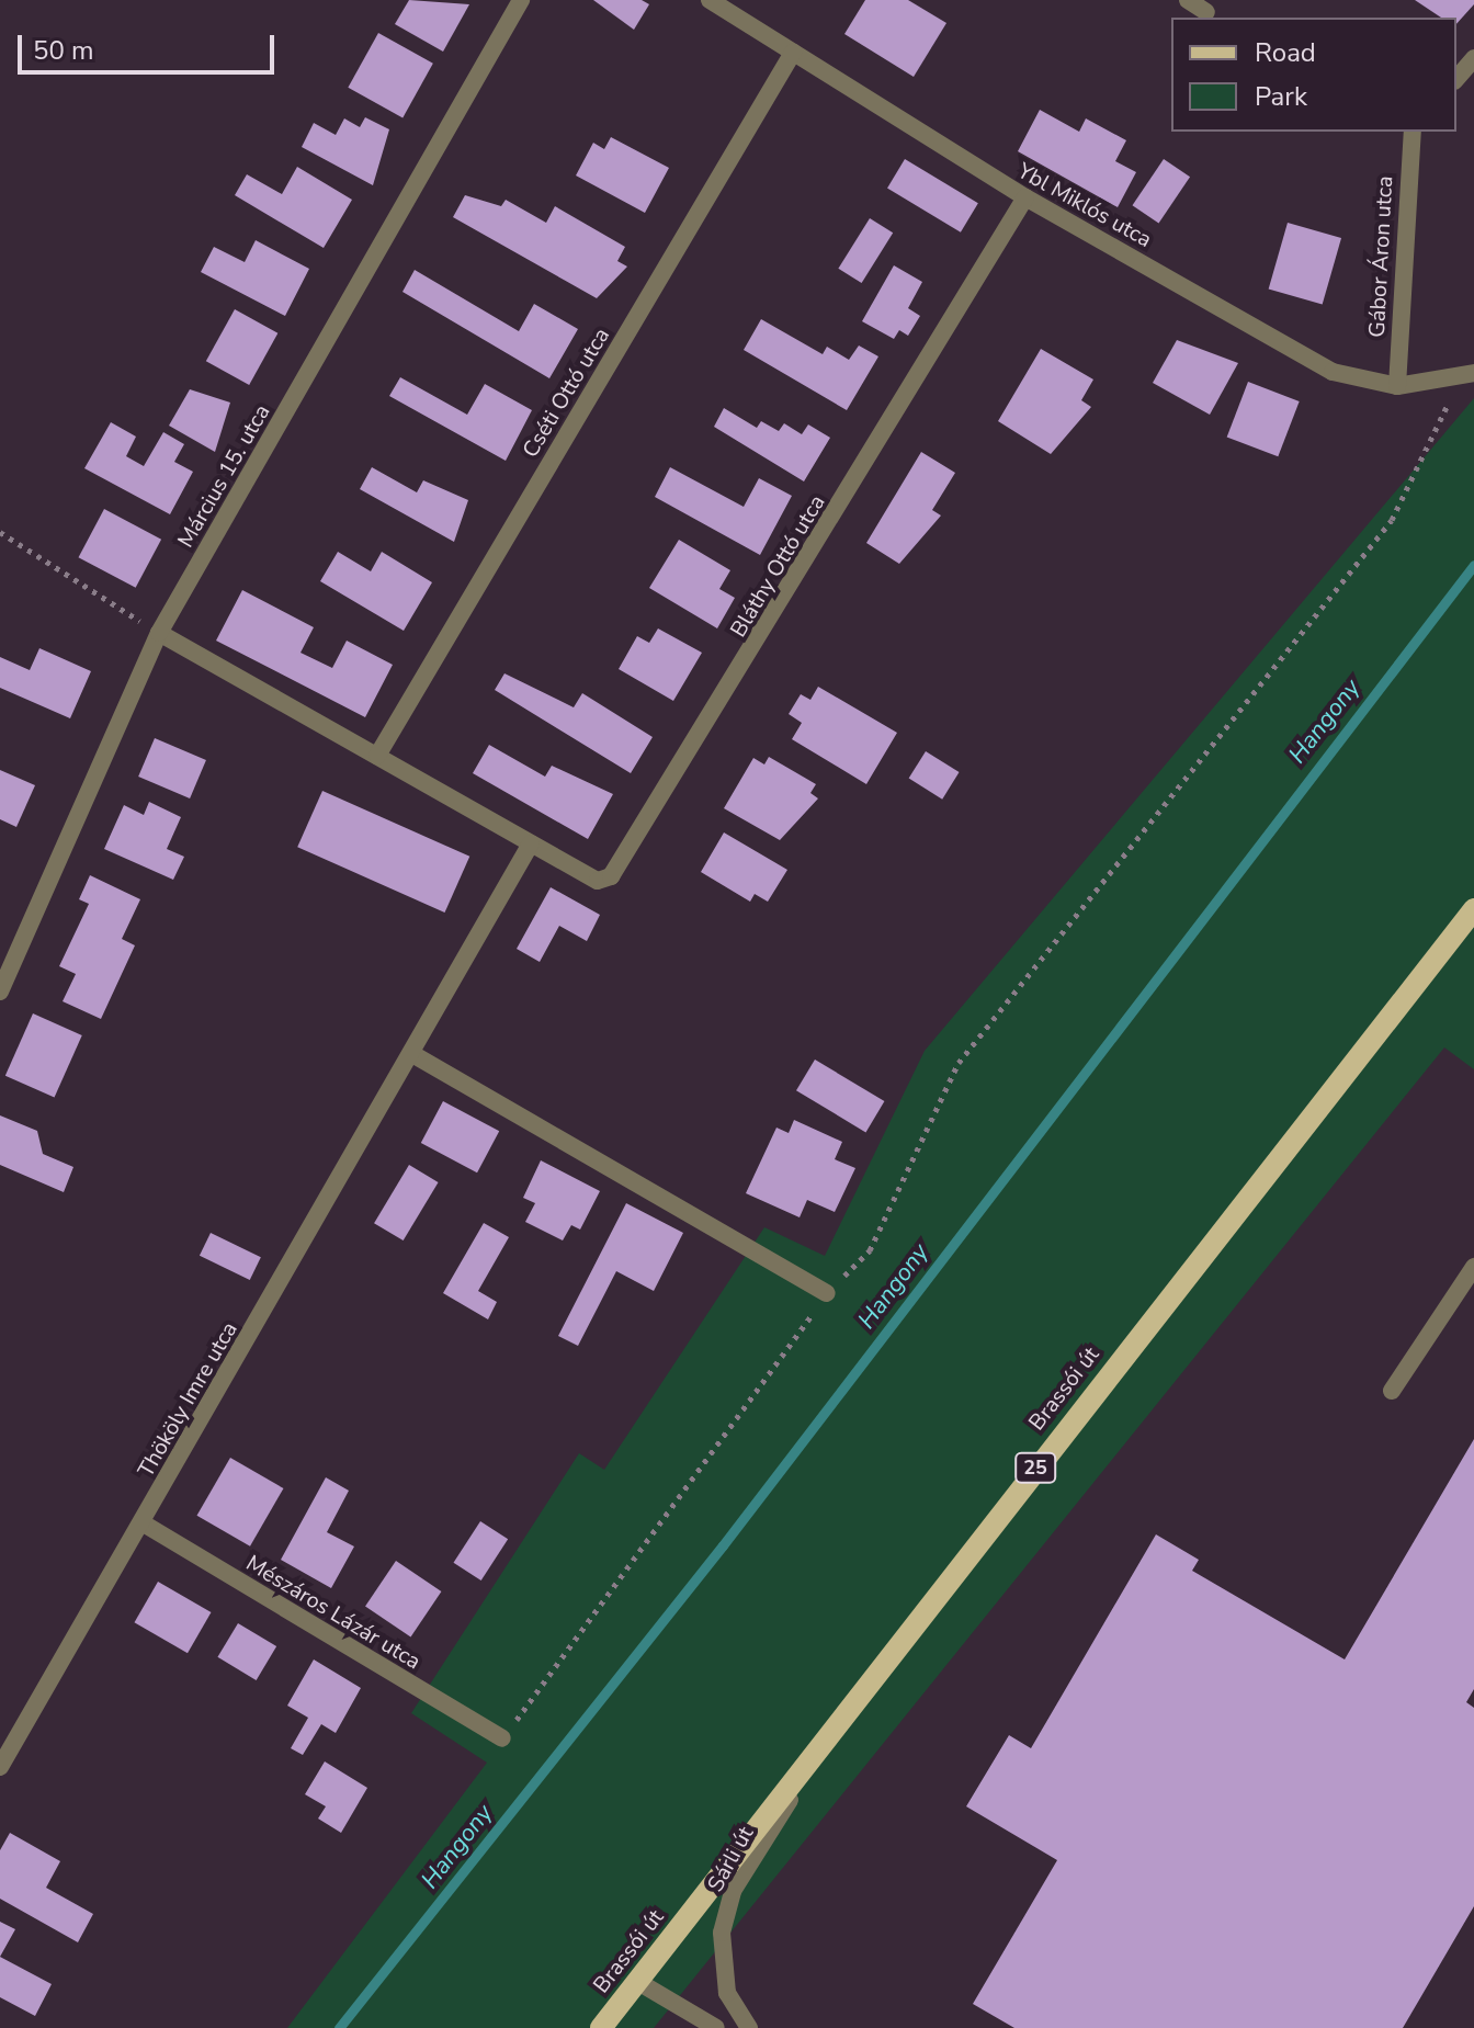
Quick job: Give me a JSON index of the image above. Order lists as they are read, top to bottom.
{
  "streets": {
    "main road": ["Brassói út", "25"],
    "street": [
      "Ybl Miklós utca",
      "Gábor Áron utca",
      "Cséti Ottó utca",
      "Március 15. utca",
      "Bláthy Ottó utca",
      "Thököly Imre utca",
      "Mészáros Lázár utca",
      "Sárli út"
    ]
  },
  "crossings": [
    ["Ybl Miklós utca", "Gábor Áron utca"],
    ["Ybl Miklós utca", "Cséti Ottó utca"],
    ["Ybl Miklós utca", "Bláthy Ottó utca"],
    ["Bláthy Ottó utca", "Thököly Imre utca"],
    ["Brassói út", "Sárli út"],
    ["Thököly Imre utca", "Mészáros Lázár utca"]
  ],
  "water": ["Hangony"],
  "legend": ["Road", "Park"],
  "scale_bar": "50 m"
}
